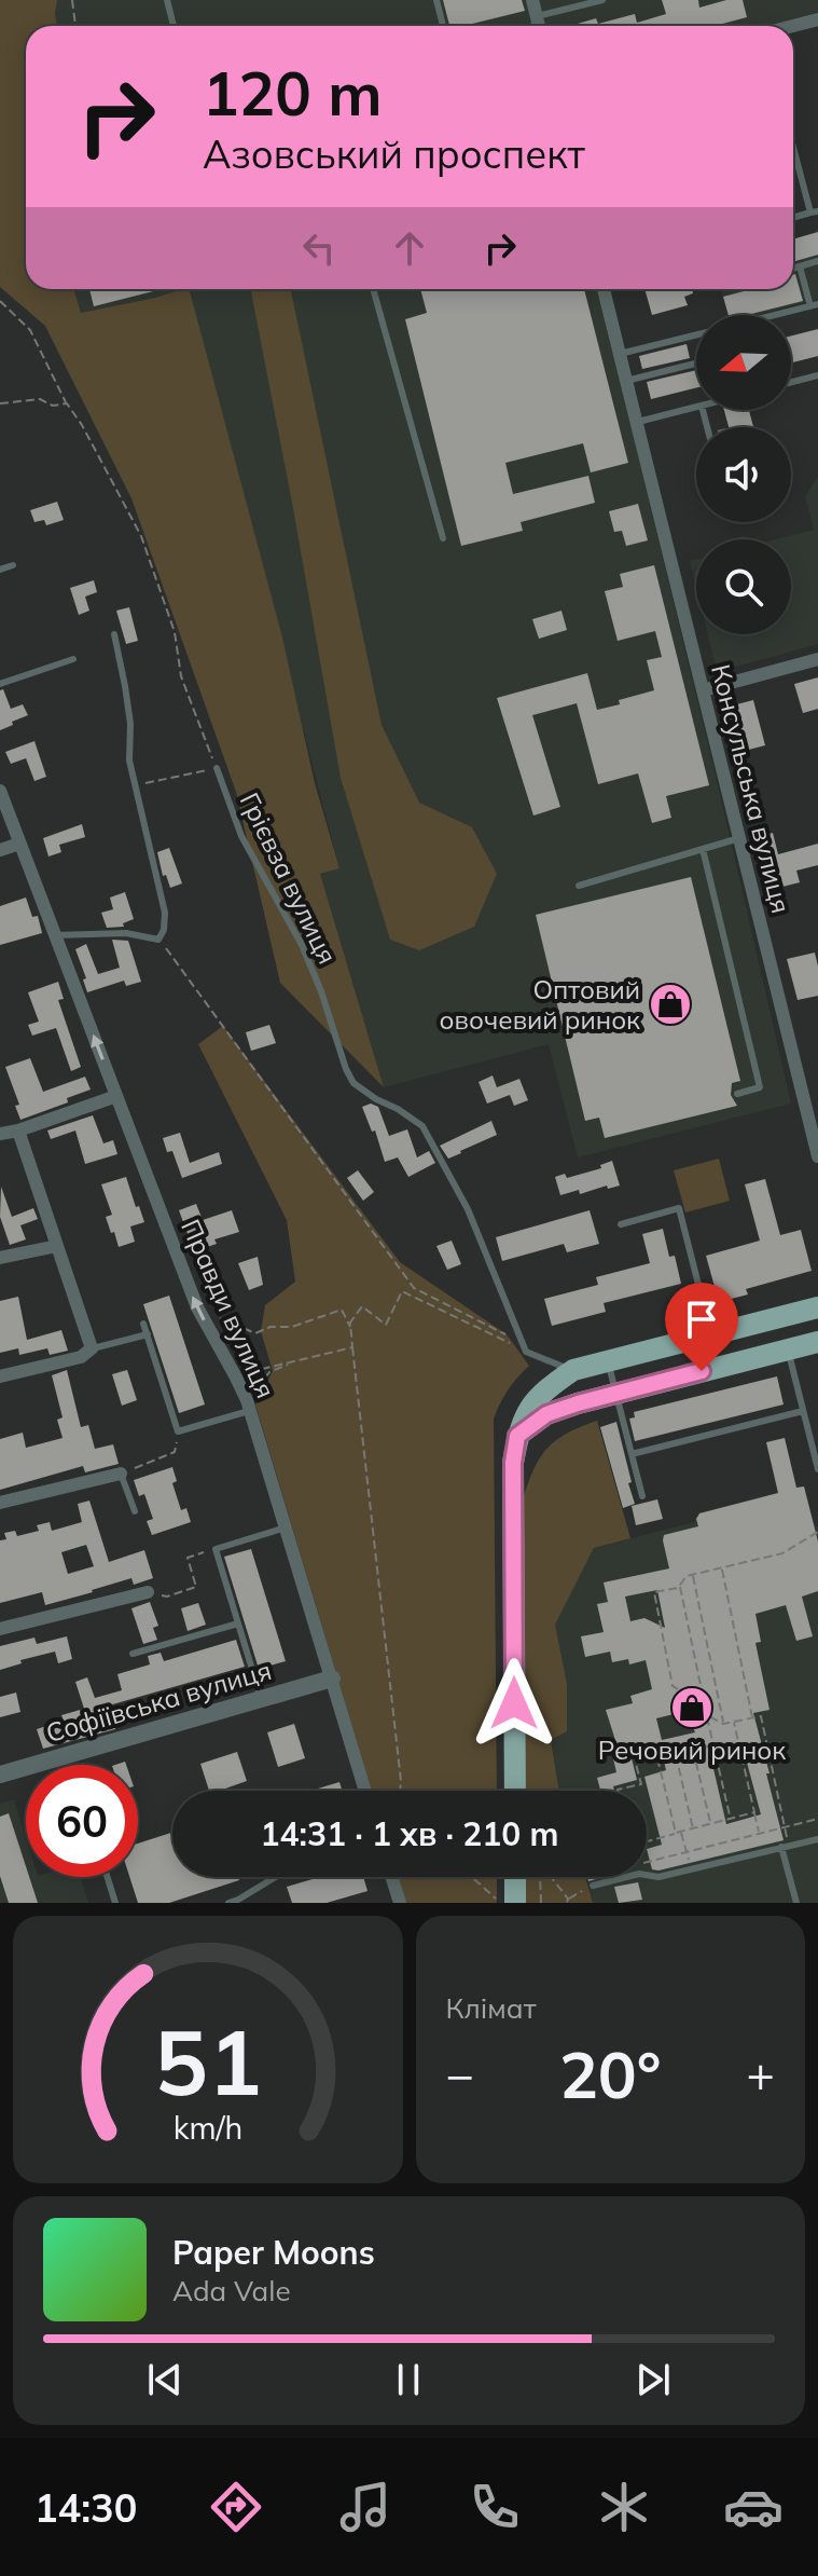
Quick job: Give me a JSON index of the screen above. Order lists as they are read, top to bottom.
{
  "streets": {
    "street": ["Консульська вулиця", "Правди вулиця", "Софіївська вулиця"],
    "lane": ["Грієвза вулиця"]
  },
  "crossings": [
    ["Правди вулиця", "Софіївська вулиця"]
  ],
  "places": {
    "shop": ["Оптовий овочевий ринок", "Речовий ринок"]
  },
  "north": "left",
  "page": {
    "turn": ["120 m", "Азовський проспект"],
    "limit": "60",
    "trip": "14:31 · 1 хв · 210 m",
    "tile": "Клімат",
    "heat": ["−", "20°", "+"],
    "song": ["Paper Moons", "Ada Vale"],
    "tabs": "14:30",
    "gauge": ["51", "km/h"]
  }
}
